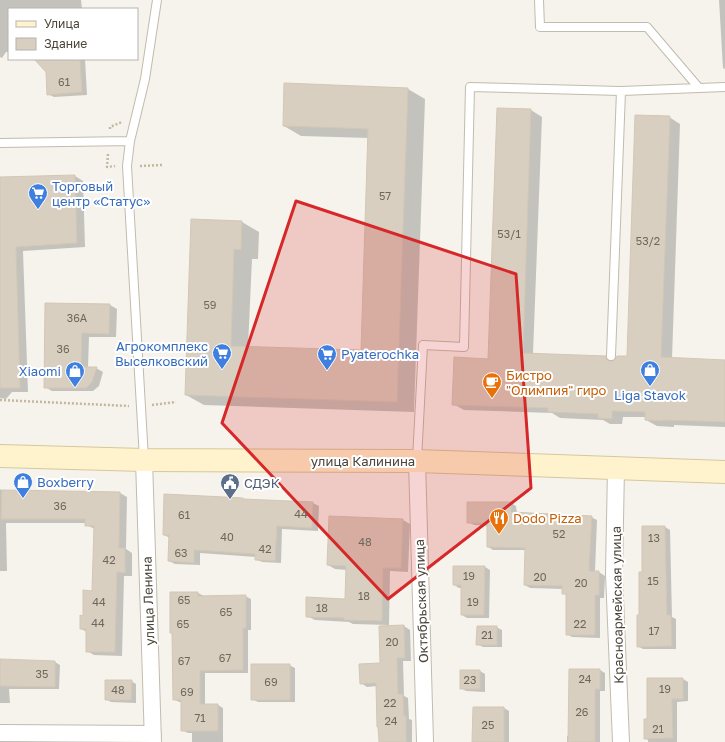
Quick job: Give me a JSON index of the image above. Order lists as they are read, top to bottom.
{
  "streets": {
    "main road": ["улица Калинина"],
    "street": ["улица Ленина", "Октябрьская улица", "Красноармейская улица"]
  },
  "crossings": [
    ["улица Калинина", "улица Ленина"],
    ["улица Калинина", "Октябрьская улица"],
    ["улица Калинина", "Красноармейская улица"]
  ],
  "places": {
    "supermarket": ["Торговый центр «Статус»", "Агрокомплекс Выселковский", "Pyaterochka"],
    "shop": ["Liga Stavok", "Xiaomi", "Boxberry"],
    "cafe": ["Бистро \"Олимпия\" гиро"],
    "public building": ["СДЭК"],
    "restaurant": ["Dodo Pizza"]
  },
  "house_numbers": [
    "61",
    "57",
    "53/1",
    "53/2",
    "59",
    "36А",
    "36",
    "36",
    "44",
    "61",
    "52",
    "40",
    "13",
    "48",
    "42",
    "63",
    "42",
    "19",
    "20",
    "15",
    "20",
    "18",
    "65",
    "44",
    "19",
    "18",
    "65",
    "44",
    "65",
    "22",
    "17",
    "21",
    "20",
    "67",
    "67",
    "35",
    "24",
    "23",
    "69",
    "19",
    "48",
    "69",
    "22",
    "26",
    "71",
    "24",
    "25",
    "21"
  ],
  "legend": ["Улица", "Здание"]
}
